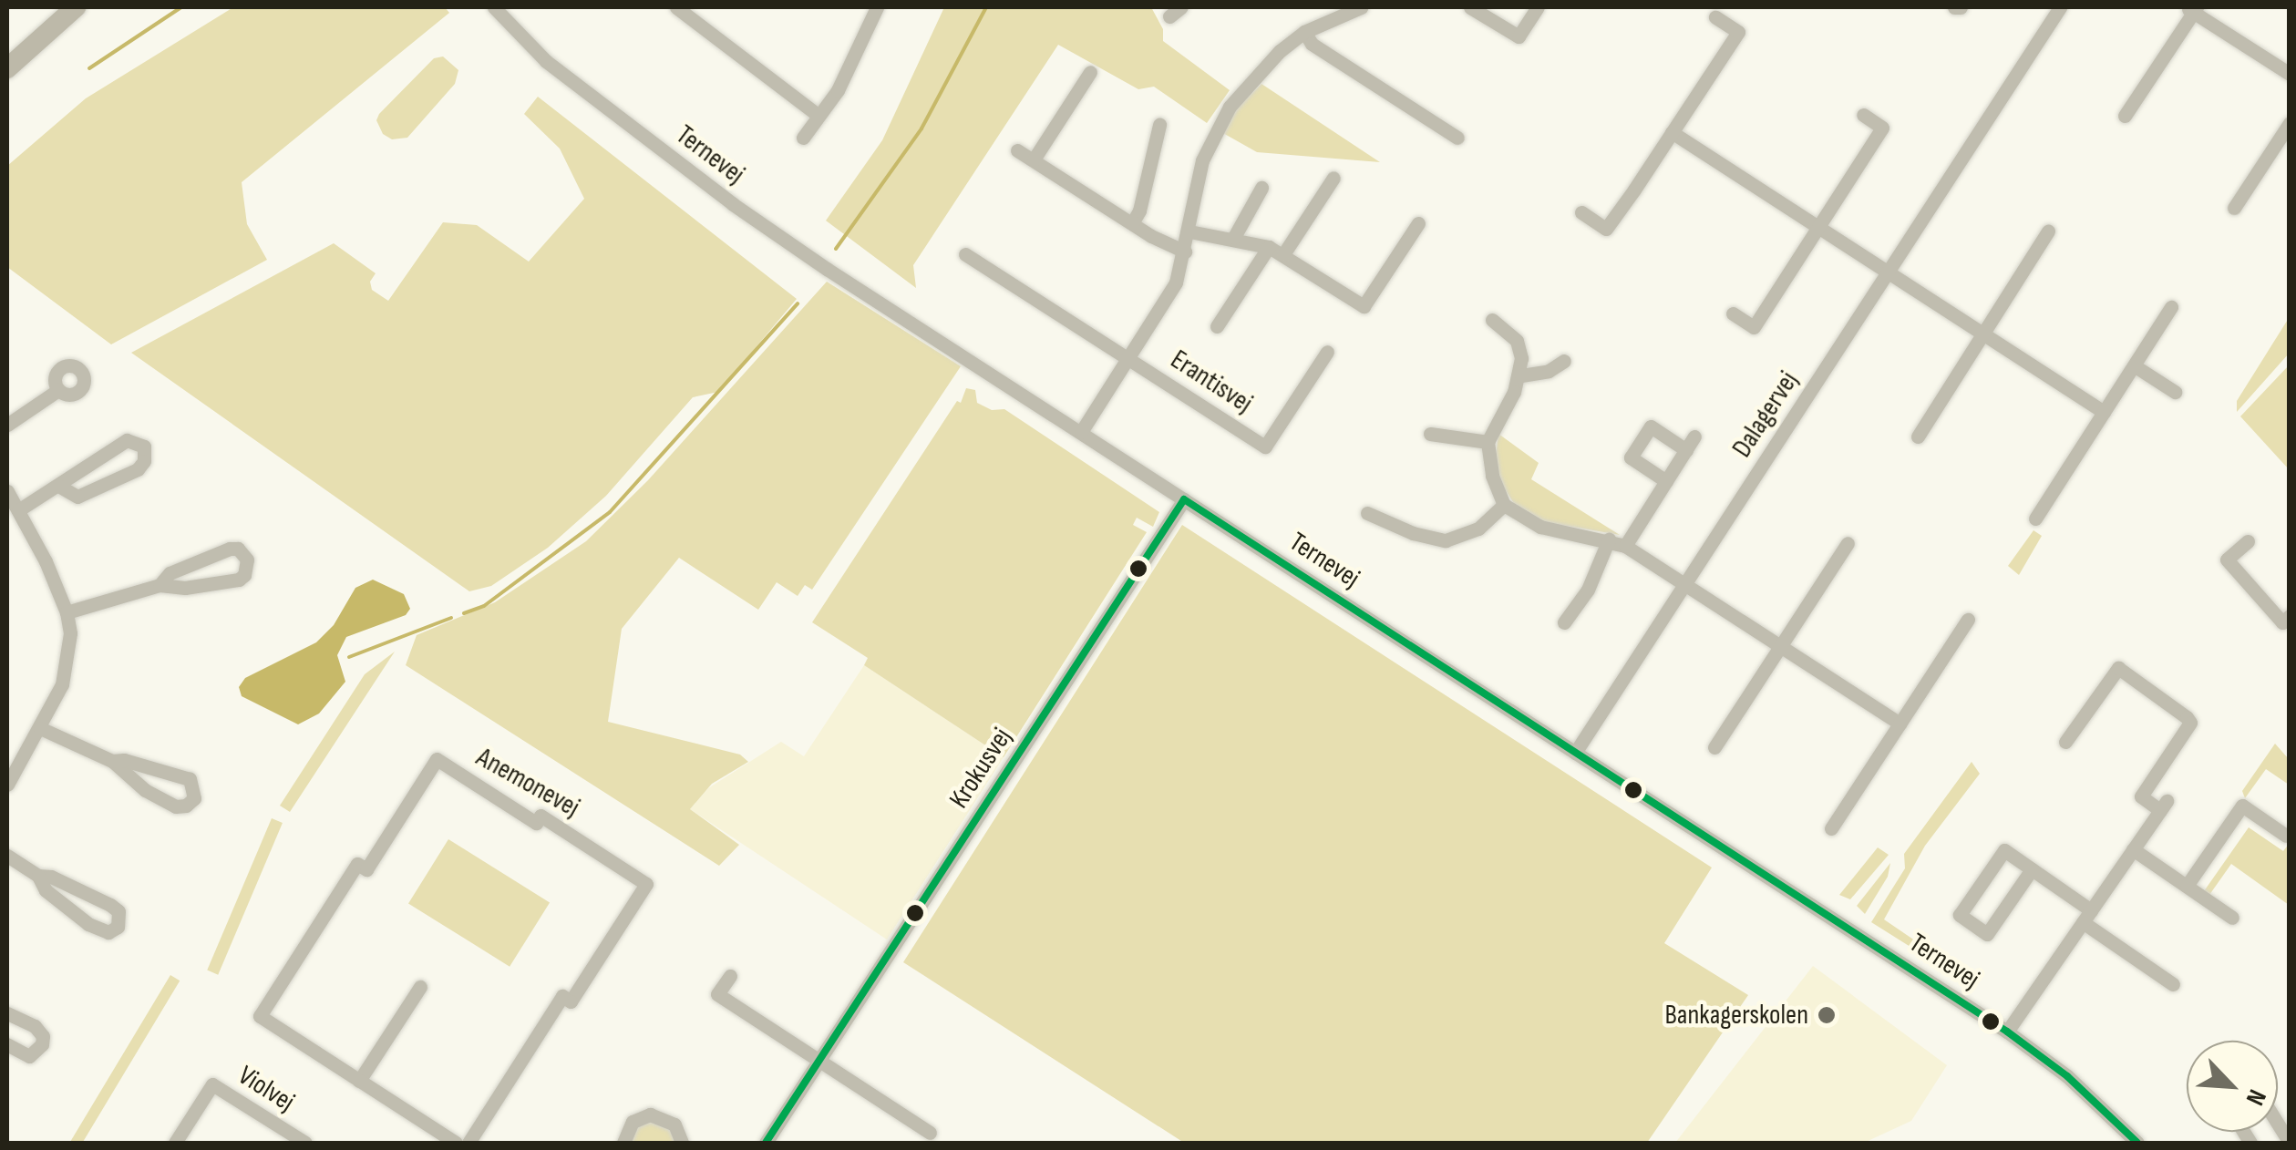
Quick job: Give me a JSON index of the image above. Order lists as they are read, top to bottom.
{
  "streets": {
    "street": [
      "Ternevej",
      "Erantisvej",
      "Dalagervej",
      "Krokusvej",
      "Anemonevej",
      "Violvej"
    ]
  },
  "crossings": [
    ["Ternevej", "Erantisvej"],
    ["Ternevej", "Dalagervej"],
    ["Ternevej", "Krokusvej"]
  ],
  "places": ["Bankagerskolen"],
  "north": "bottom right"
}
